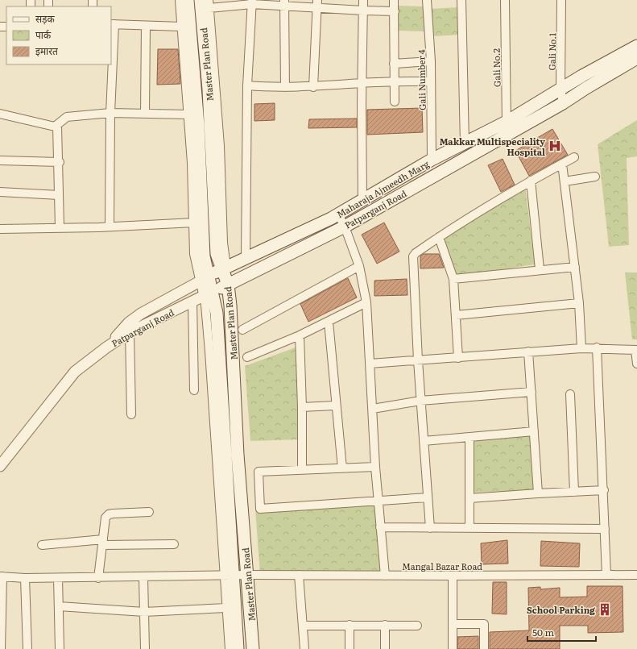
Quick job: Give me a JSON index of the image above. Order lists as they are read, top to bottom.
{
  "streets": {
    "main road": ["Master Plan Road", "Maharaja Ajmeedh Marg", "Patparganj Road"],
    "street": [
      "Gali No.1",
      "Gali No.2",
      "Gali Number 4",
      "Mangal Bazar Road"
    ]
  },
  "crossings": [
    ["Gali No.1", "Maharaja Ajmeedh Marg"],
    ["Gali No.1", "Patparganj Road"],
    ["Master Plan Road", "Maharaja Ajmeedh Marg"],
    ["Master Plan Road", "Patparganj Road"],
    ["Master Plan Road", "Mangal Bazar Road"],
    ["Gali No.2", "Maharaja Ajmeedh Marg"],
    ["Gali No.2", "Patparganj Road"],
    ["Gali Number 4", "Maharaja Ajmeedh Marg"],
    ["Maharaja Ajmeedh Marg", "Patparganj Road"]
  ],
  "places": {
    "hospital": ["Makkar Multispeciality Hospital"],
    "building": ["School Parking"]
  },
  "legend": ["सड़क", "पार्क", "इमारत"],
  "scale_bar": "50 m"
}
